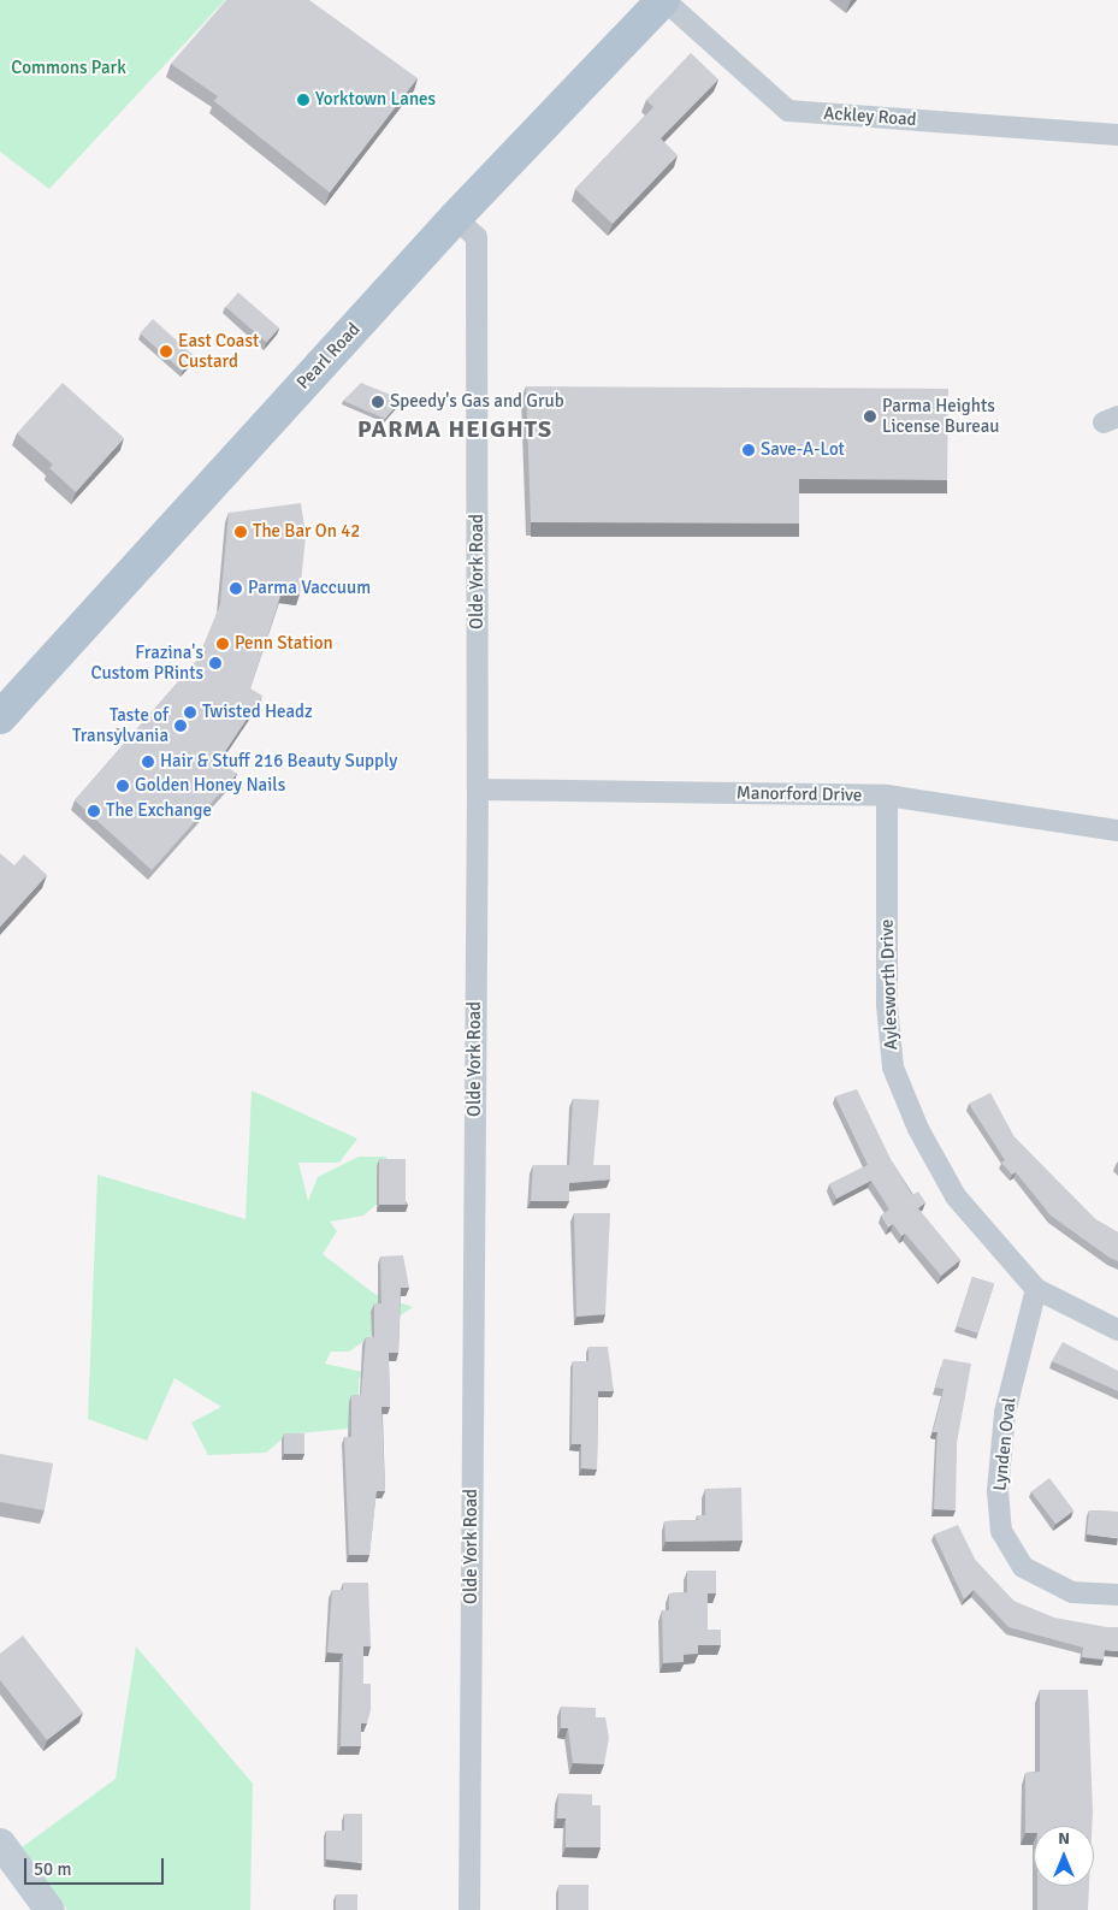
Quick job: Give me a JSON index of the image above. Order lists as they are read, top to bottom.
{
  "streets": {
    "main road": ["Pearl Road"],
    "street": [
      "Ackley Road",
      "Olde York Road",
      "Manorford Drive",
      "Aylesworth Drive",
      "Lynden Oval"
    ]
  },
  "crossings": [
    ["Ackley Road", "Pearl Road"],
    ["Pearl Road", "Olde York Road"],
    ["Olde York Road", "Manorford Drive"],
    ["Manorford Drive", "Aylesworth Drive"],
    ["Aylesworth Drive", "Lynden Oval"]
  ],
  "districts": ["PARMA HEIGHTS"],
  "parks": ["Commons Park"],
  "places": [
    "Yorktown Lanes",
    "East Coast Custard",
    "Speedy's Gas and Grub",
    "Parma Heights License Bureau",
    "Save-A-Lot",
    "The Bar On 42",
    "Parma Vaccuum",
    "Penn Station",
    "Frazina's Custom PRints",
    "Twisted Headz",
    "Taste of Transylvania",
    "Hair & Stuff 216 Beauty Supply",
    "Golden Honey Nails",
    "The Exchange"
  ],
  "scale_bar": "50 m",
  "north": "top"
}
